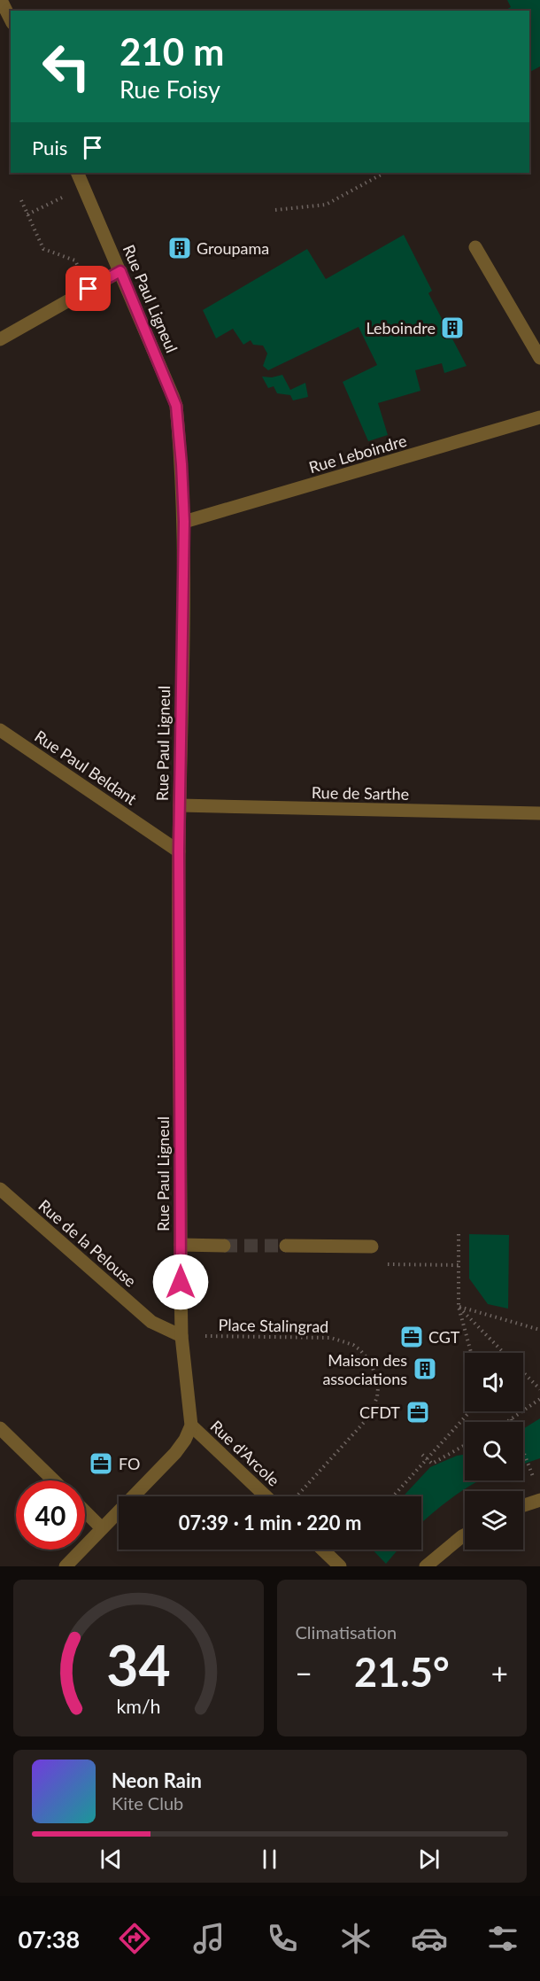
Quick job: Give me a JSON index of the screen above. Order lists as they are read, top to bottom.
{
  "streets": {
    "street": [
      "Rue Paul Ligneul",
      "Rue Leboindre",
      "Rue Paul Beldant",
      "Rue de Sarthe",
      "Rue de la Pelouse",
      "Rue d'Arcole"
    ],
    "path": ["Place Stalingrad"]
  },
  "crossings": [
    ["Rue Paul Ligneul", "Rue Leboindre"],
    ["Rue Paul Ligneul", "Rue Paul Beldant"],
    ["Rue Paul Ligneul", "Rue de Sarthe"],
    ["Rue Paul Ligneul", "Rue de la Pelouse"],
    ["Rue Paul Ligneul", "Place Stalingrad"],
    ["Rue Paul Ligneul", "Rue d'Arcole"],
    ["Rue de la Pelouse", "Place Stalingrad"]
  ],
  "places": {
    "building": ["Groupama", "Leboindre", "Maison des associations"],
    "office": ["CGT", "CFDT", "FO"]
  },
  "page": {
    "turn": ["210 m", "Rue Foisy"],
    "then": "Puis",
    "limit": "40",
    "trip": "07:39 · 1 min · 220 m",
    "tile": "Climatisation",
    "heat": ["−", "21.5°", "+"],
    "song": ["Neon Rain", "Kite Club"],
    "tabs": "07:38",
    "gauge": ["34", "km/h"]
  }
}
